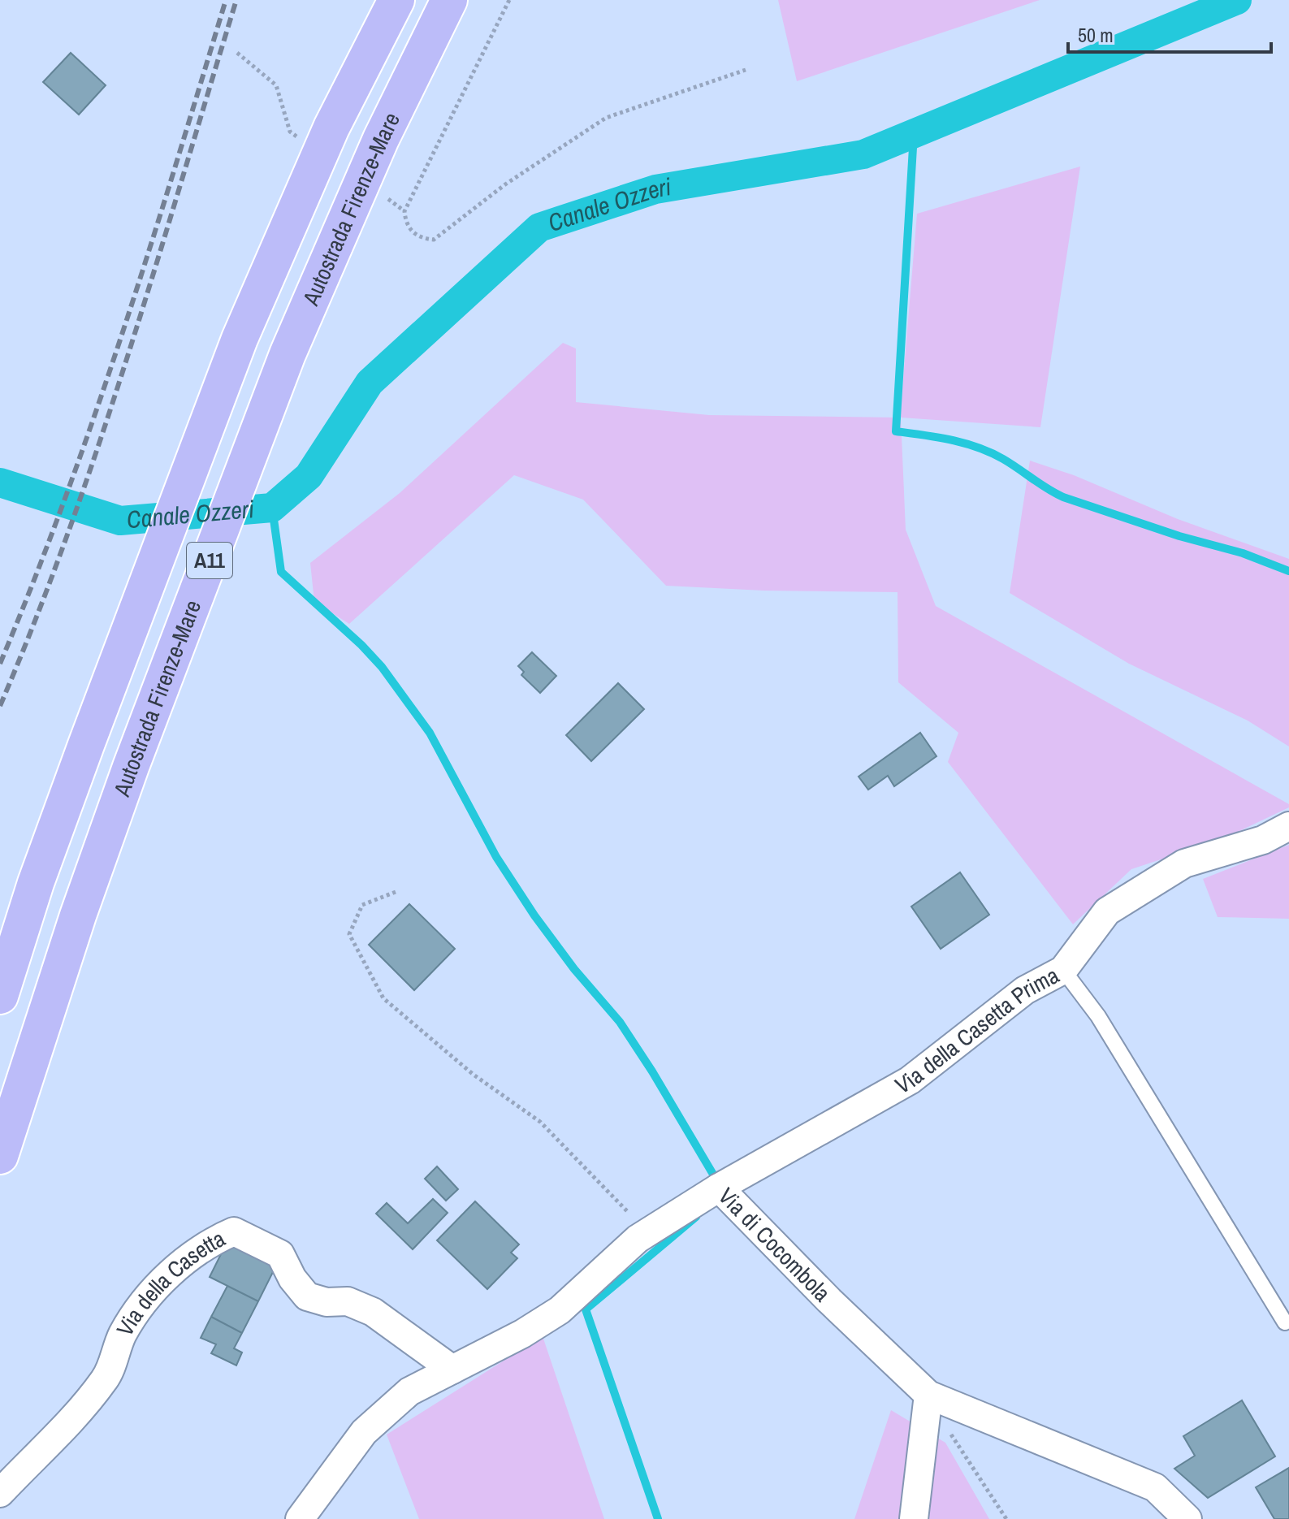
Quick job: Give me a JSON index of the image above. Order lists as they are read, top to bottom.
{
  "streets": {
    "highway": ["Autostrada Firenze-Mare", "A11"],
    "street": ["Via della Casetta Prima", "Via di Cocombola", "Via della Casetta"]
  },
  "crossings": [
    ["Via della Casetta Prima", "Via di Cocombola"],
    ["Via di Cocombola", "Via della Casetta"]
  ],
  "water": ["Canale Ozzeri"],
  "scale_bar": "50 m"
}
